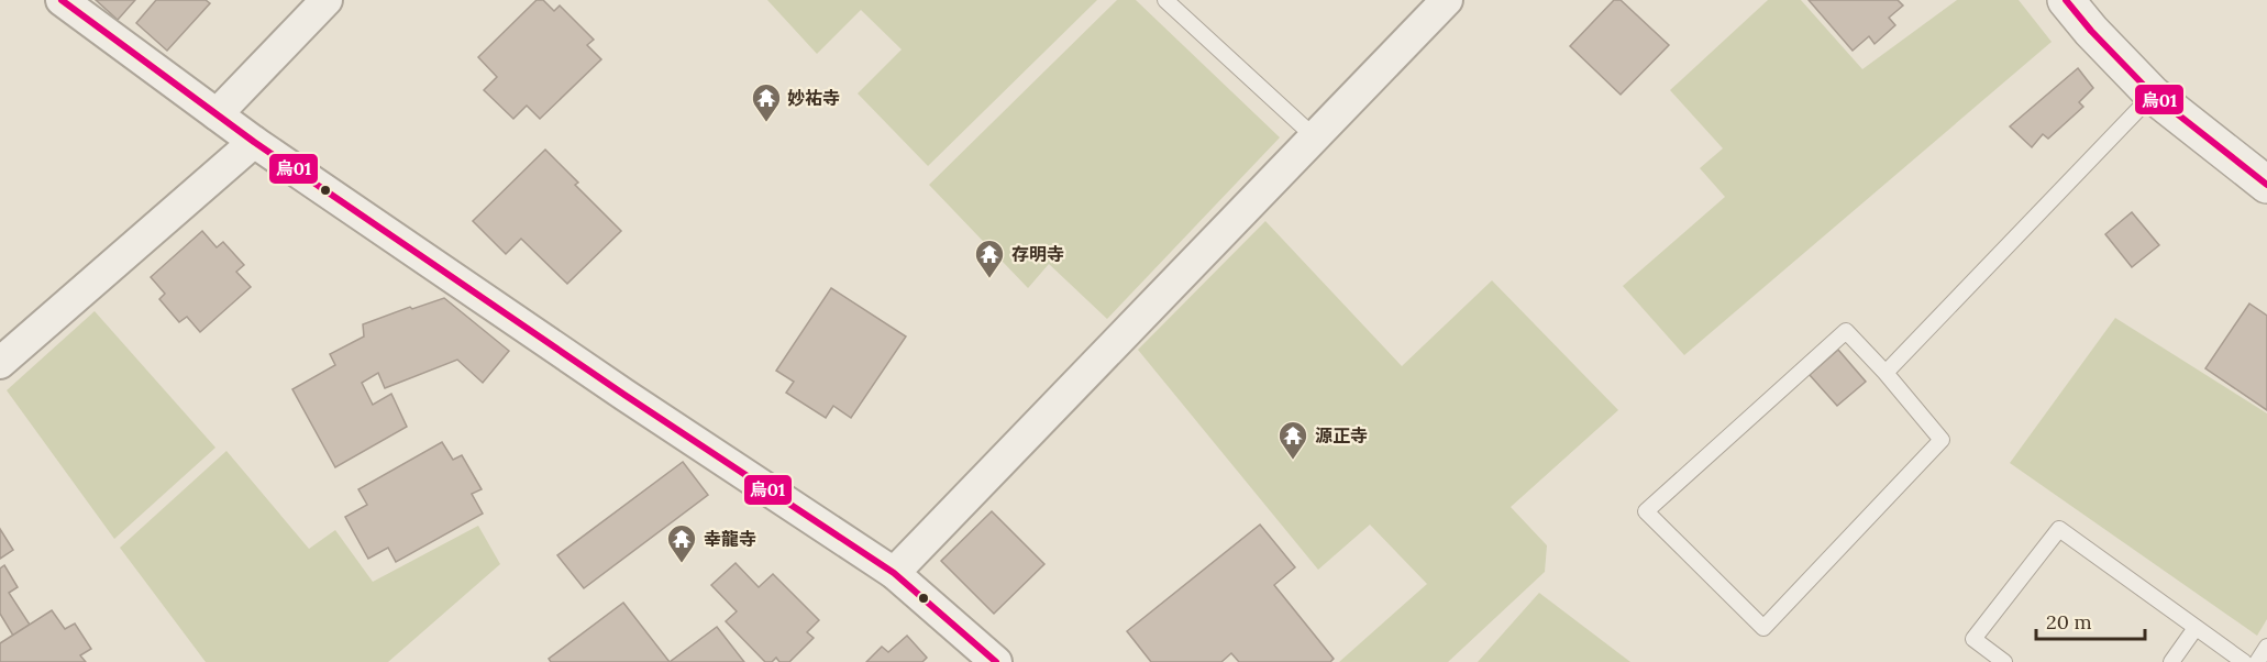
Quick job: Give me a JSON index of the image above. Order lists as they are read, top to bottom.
{
  "places": {
    "temple": [
      "妙祐寺",
      "存明寺",
      "源正寺",
      "幸龍寺"
    ]
  },
  "lines": ["transit line 烏01"],
  "scale_bar": "20 m"
}
